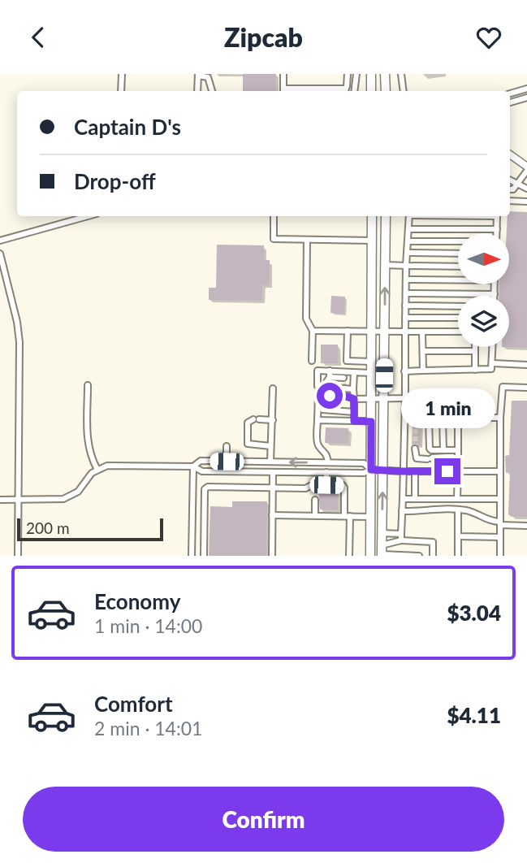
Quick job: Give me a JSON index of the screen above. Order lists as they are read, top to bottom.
{
  "scale_bar": "200 m",
  "north": "right",
  "page": {
    "header": "Zipcab",
    "banner": ["Captain D's", "Drop-off"],
    "bubble": "1 min",
    "scale": "200 m",
    "list": [
      {
        "name": "Economy",
        "note": "1 min · 14:00",
        "value": "$3.04"
      },
      {
        "name": "Comfort",
        "note": "2 min · 14:01",
        "value": "$4.11"
      }
    ],
    "buttons": "Confirm"
  }
}
